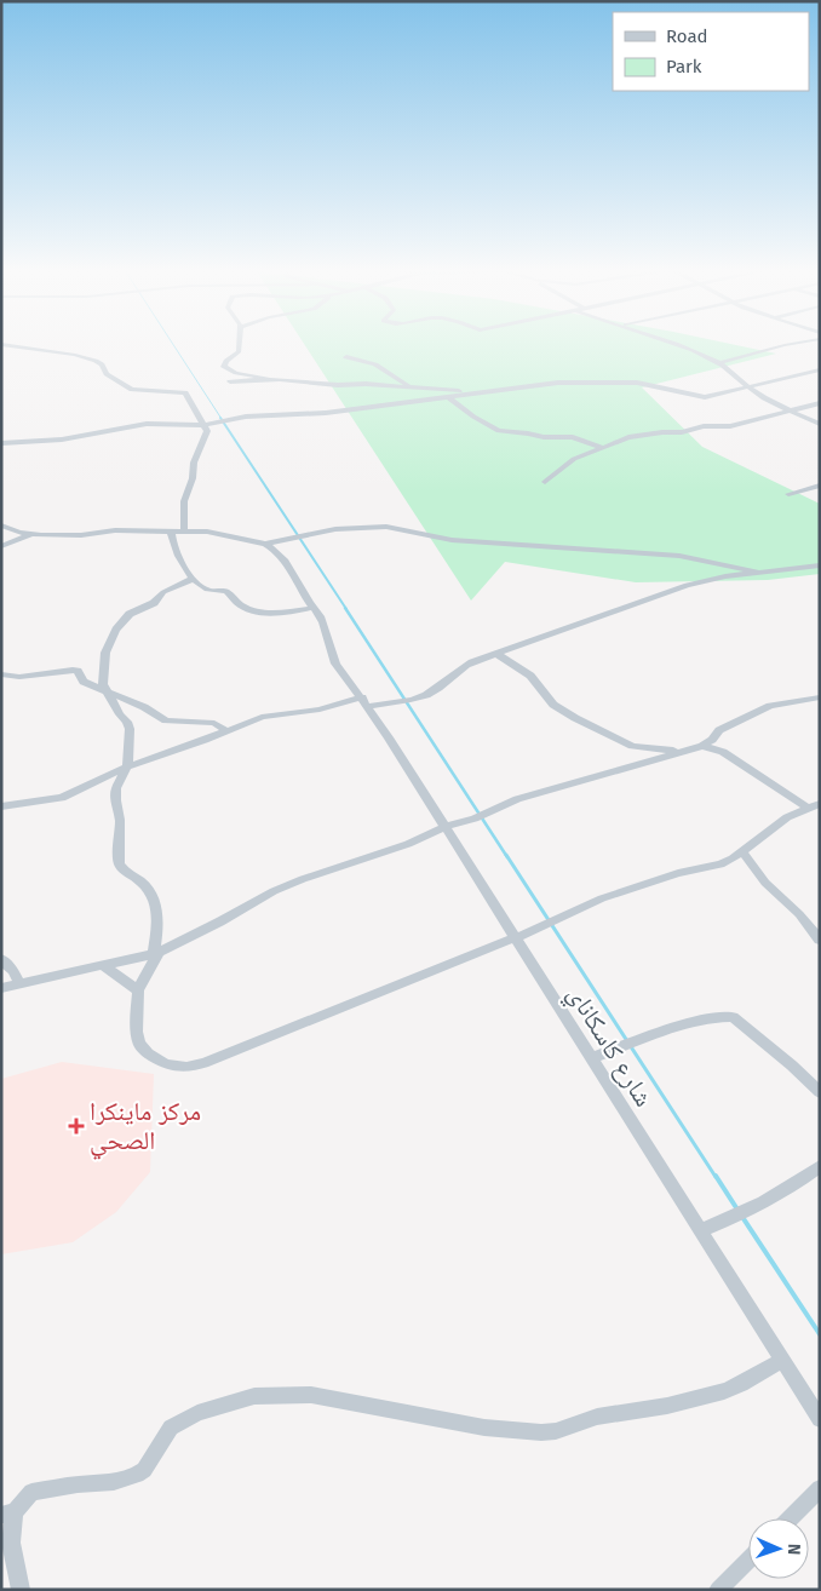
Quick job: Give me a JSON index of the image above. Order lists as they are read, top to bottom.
{
  "streets": {
    "street": ["شارع كاسكاناي"]
  },
  "places": {
    "health": ["مركز ماينكرا الصحي"]
  },
  "legend": ["Road", "Park"],
  "north": "right"
}
